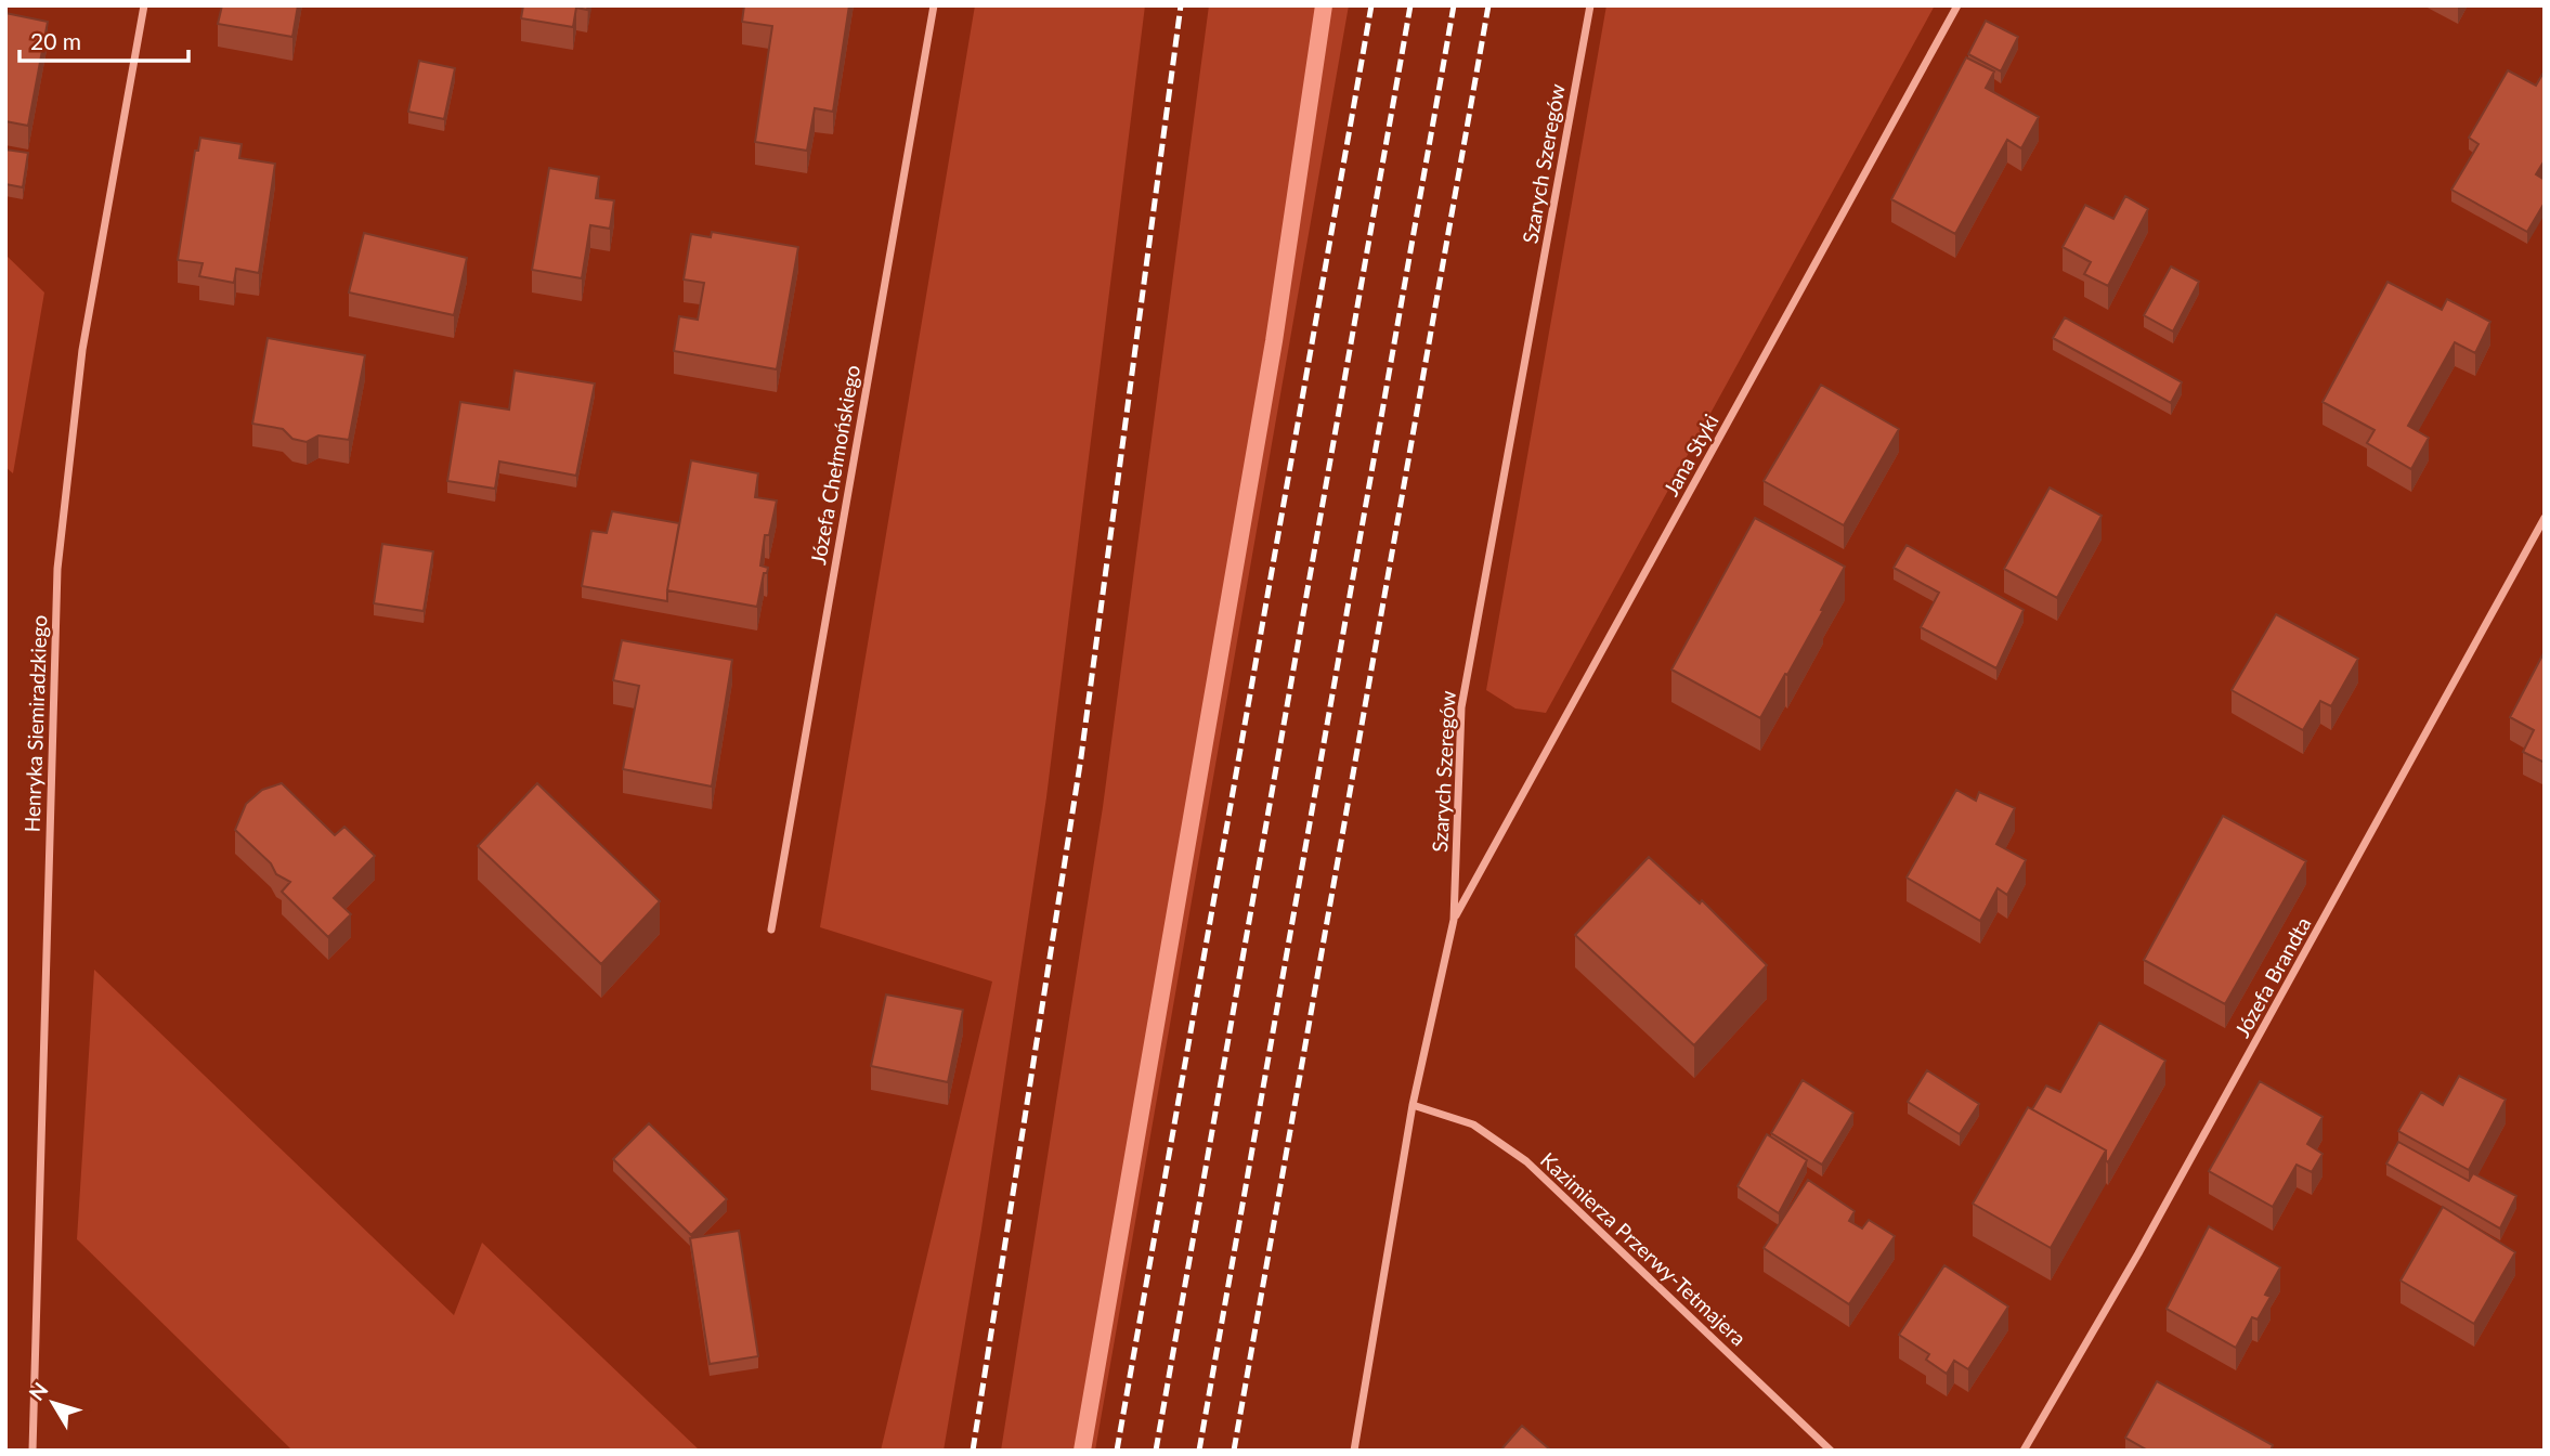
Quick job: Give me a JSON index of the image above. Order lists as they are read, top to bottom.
{
  "streets": {
    "street": [
      "Szarych Szeregów",
      "Jana Styki",
      "Józefa Chełmońskiego",
      "Henryka Siemiradzkiego",
      "Józefa Brandta",
      "Kazimierza Przerwy-Tetmajera"
    ]
  },
  "crossings": [
    ["Szarych Szeregów", "Jana Styki"],
    ["Szarych Szeregów", "Kazimierza Przerwy-Tetmajera"]
  ],
  "scale_bar": "20 m",
  "north": "top left"
}
